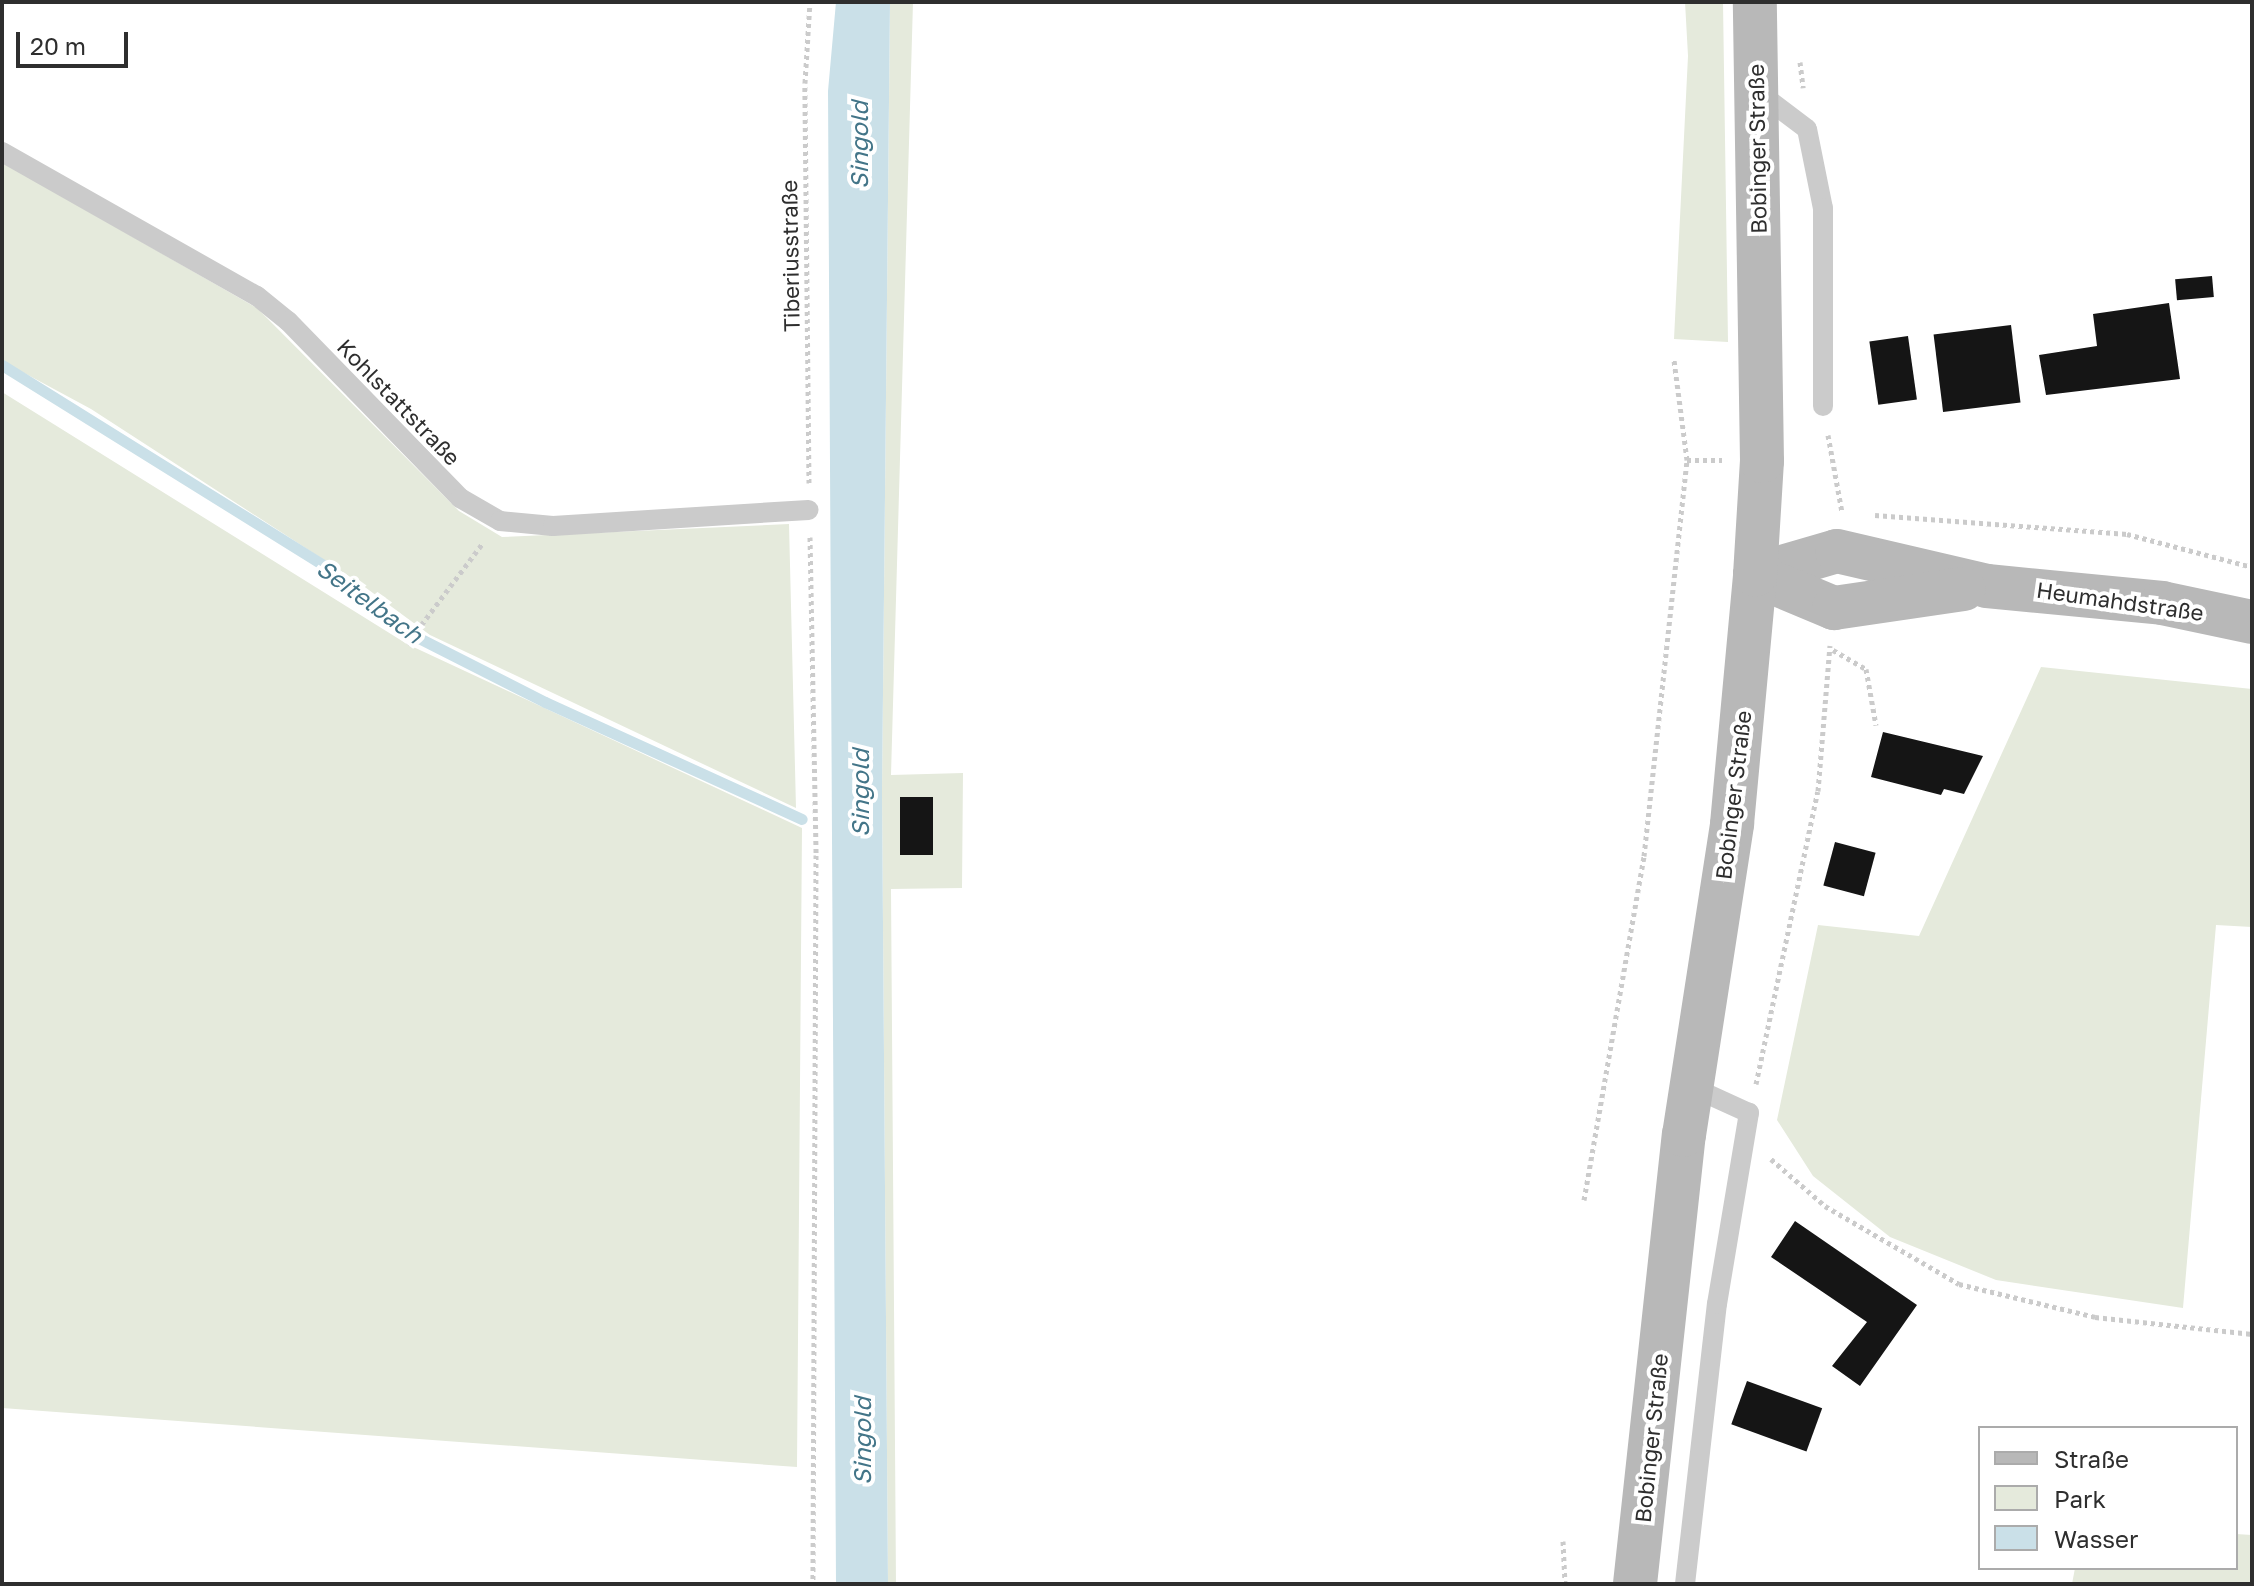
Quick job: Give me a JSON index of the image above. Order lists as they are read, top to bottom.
{
  "streets": {
    "main road": ["Bobinger Straße", "Heumahdstraße"],
    "lane": ["Kohlstattstraße"],
    "path": ["Tiberiusstraße"]
  },
  "crossings": [
    ["Bobinger Straße", "Heumahdstraße"],
    ["Tiberiusstraße", "Kohlstattstraße"]
  ],
  "water": ["Singold", "Seitelbach"],
  "legend": ["Straße", "Park", "Wasser"],
  "scale_bar": "20 m"
}
